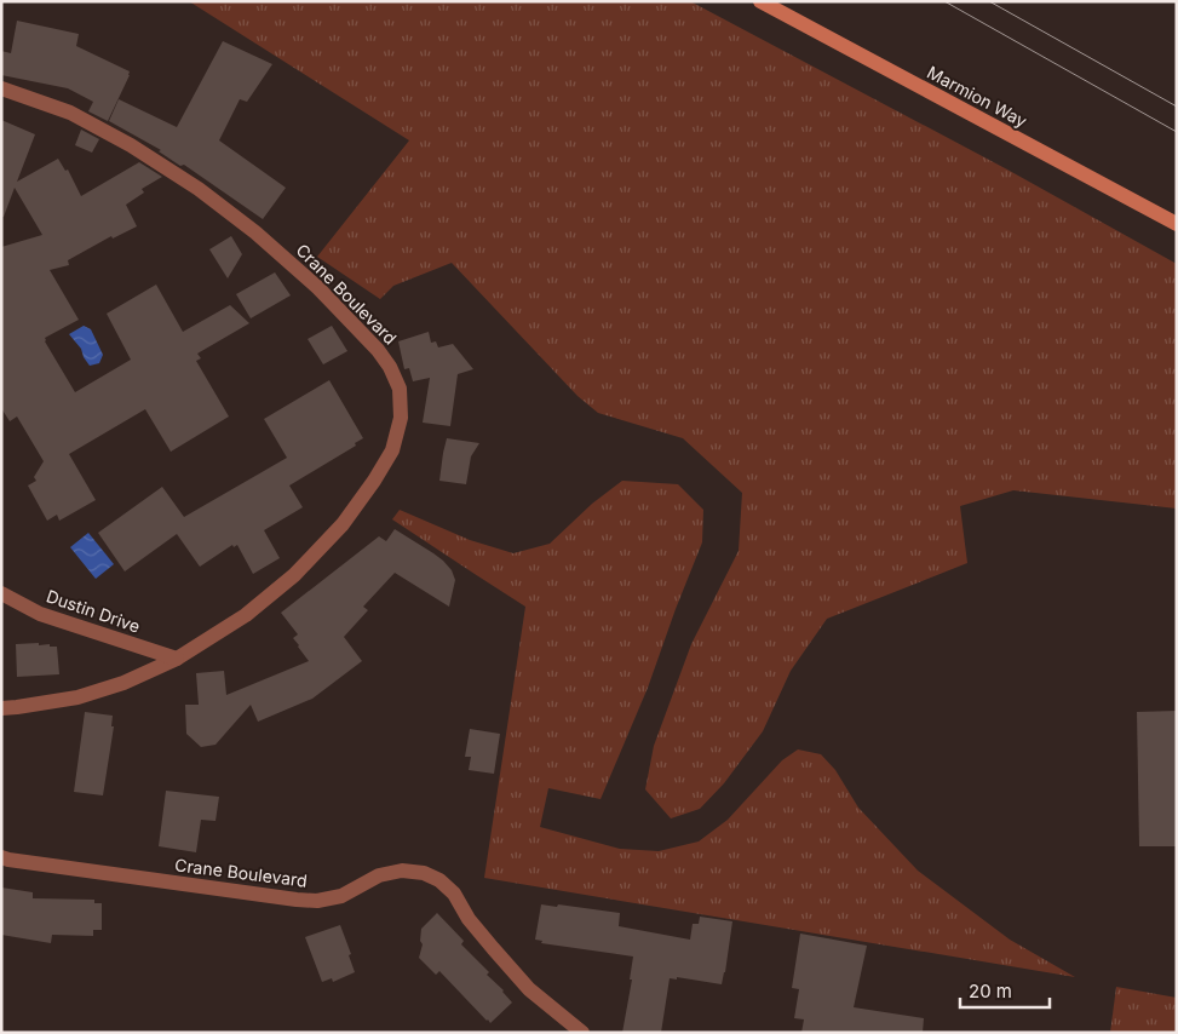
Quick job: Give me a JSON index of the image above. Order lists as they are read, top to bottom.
{
  "streets": {
    "street": ["Marmion Way", "Crane Boulevard", "Dustin Drive"]
  },
  "crossings": [
    ["Crane Boulevard", "Dustin Drive"]
  ],
  "scale_bar": "20 m"
}
